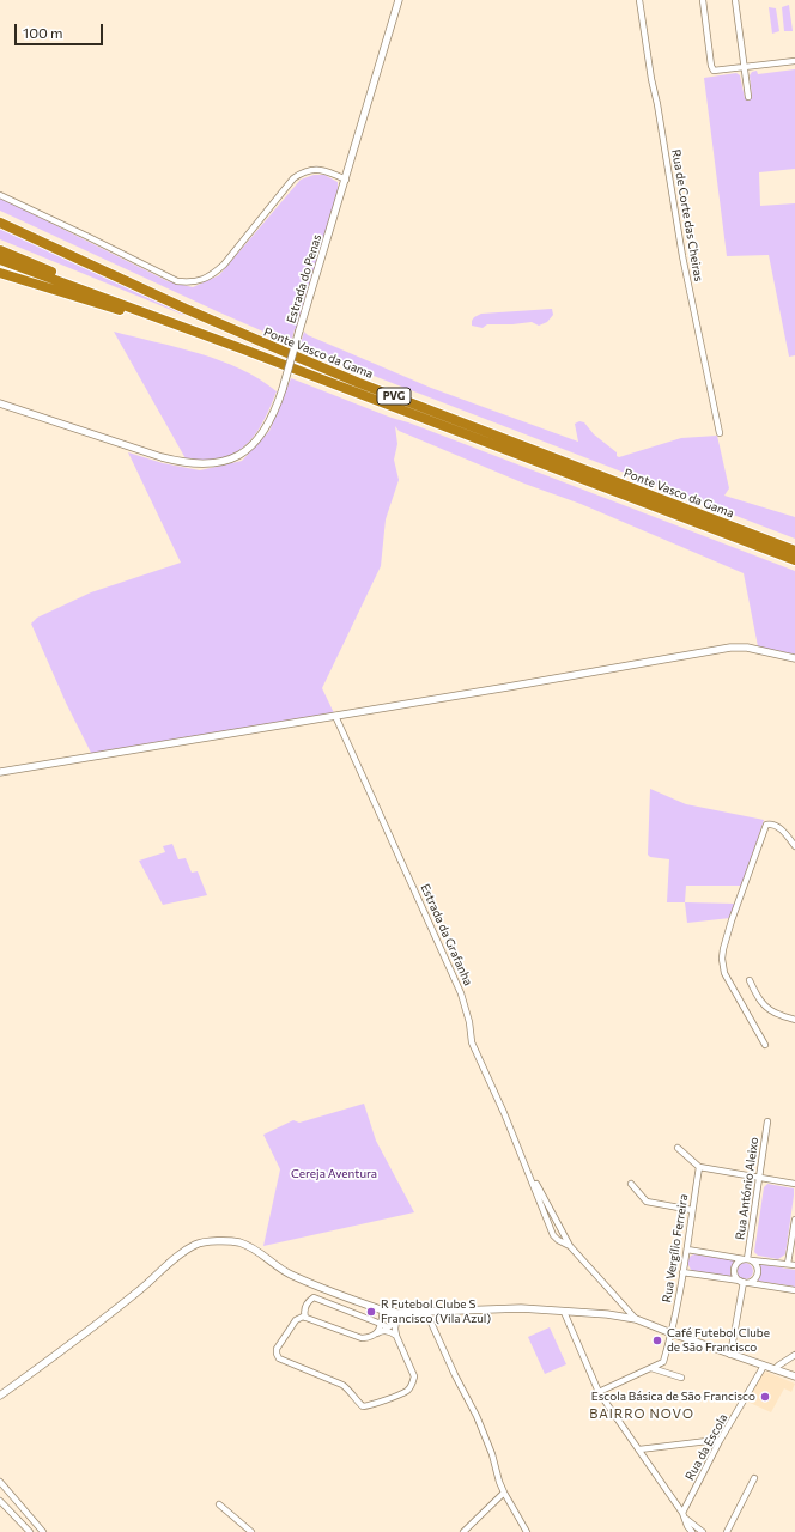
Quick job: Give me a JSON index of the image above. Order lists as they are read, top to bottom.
{
  "streets": {
    "highway": ["Ponte Vasco da Gama", "PVG"],
    "street": [
      "Rua de Corte das Cheiras",
      "Estrada do Penas",
      "Estrada da Grafanha",
      "Rua António Aleixo",
      "Rua Vergílio Ferreira",
      "Rua da Escola"
    ]
  },
  "districts": ["BAIRRO NOVO"],
  "parks": ["Cereja Aventura"],
  "places": ["R Futebol Clube S Francisco (Vila Azul)", "Café Futebol Clube de São Francisco", "Escola Básica de São Francisco"],
  "scale_bar": "100 m"
}
